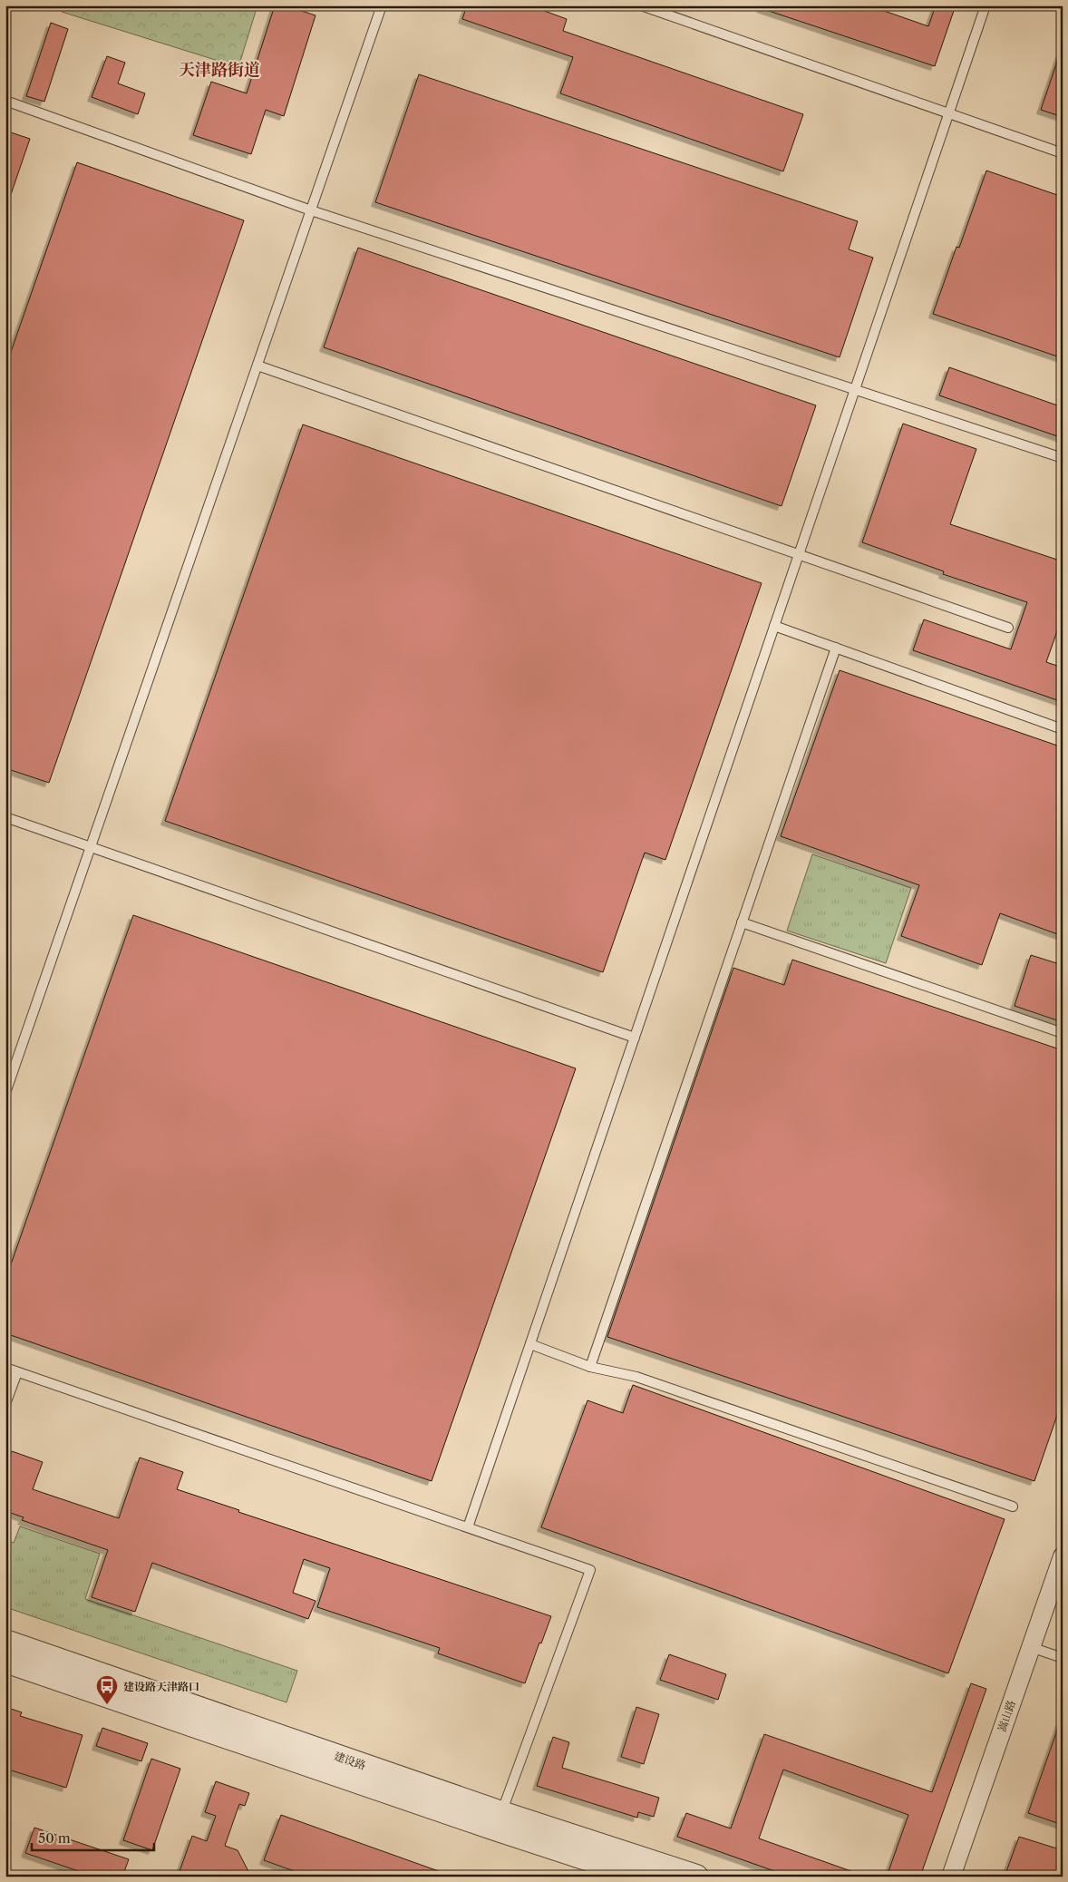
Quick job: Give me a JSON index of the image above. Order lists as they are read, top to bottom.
{
  "streets": {
    "street": ["嵩山路", "建设路"]
  },
  "districts": ["天津路街道"],
  "places": {
    "bus stop": ["建设路天津路口"]
  },
  "scale_bar": "50 m"
}
